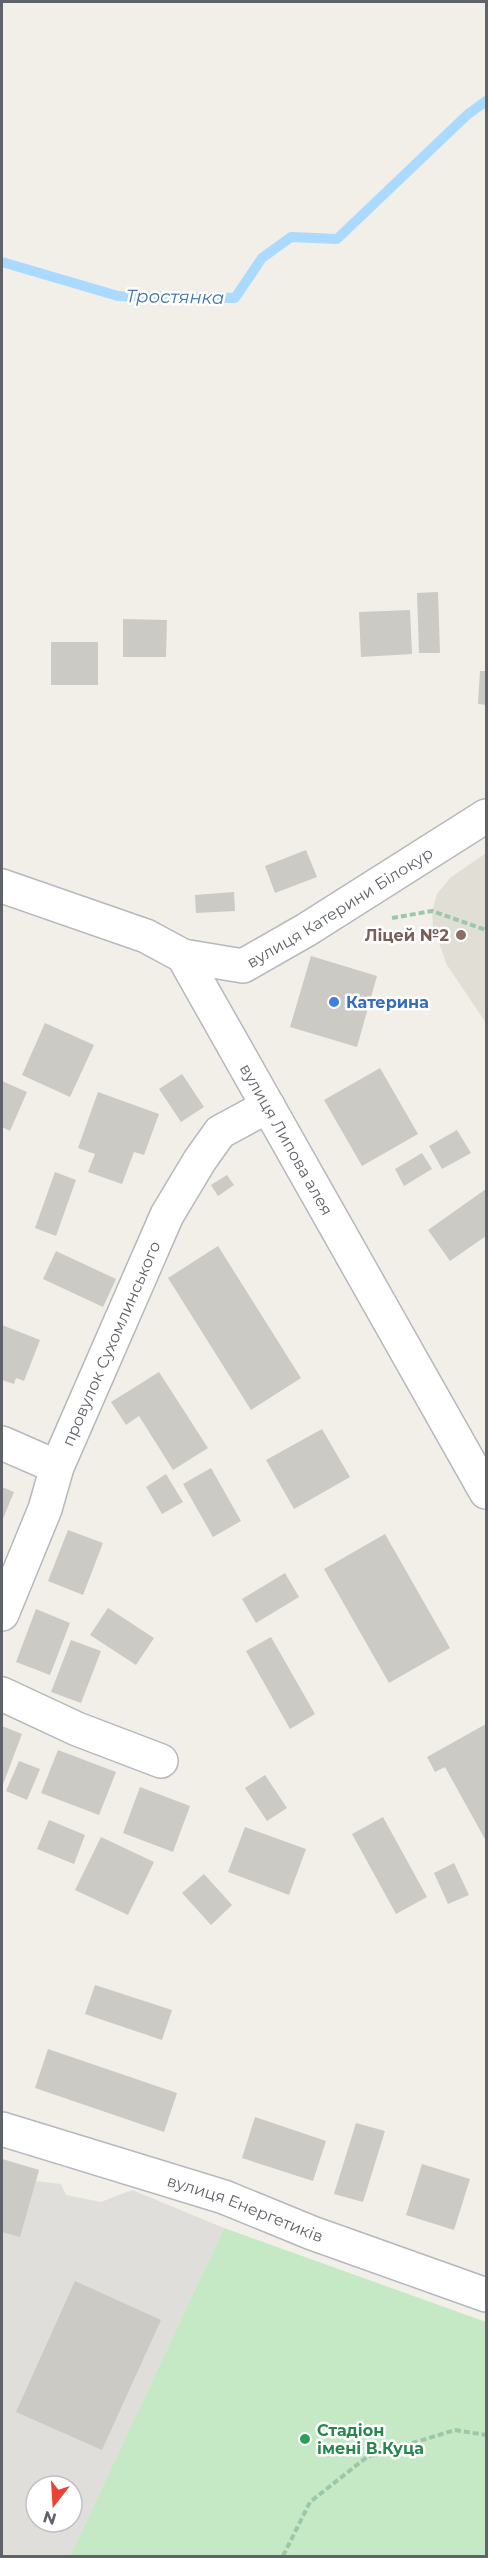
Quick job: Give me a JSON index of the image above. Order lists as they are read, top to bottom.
{
  "streets": {
    "street": [
      "вулиця Катерини Білокур",
      "вулиця Липова алея",
      "провулок Сухомлинського",
      "вулиця Енергетиків"
    ]
  },
  "crossings": [
    ["вулиця Катерини Білокур", "вулиця Липова алея"],
    ["вулиця Липова алея", "провулок Сухомлинського"]
  ],
  "water": ["Тростянка"],
  "places": ["Ліцей №2", "Катерина", "Стадіон імені В.Куца"],
  "north": "bottom"
}
